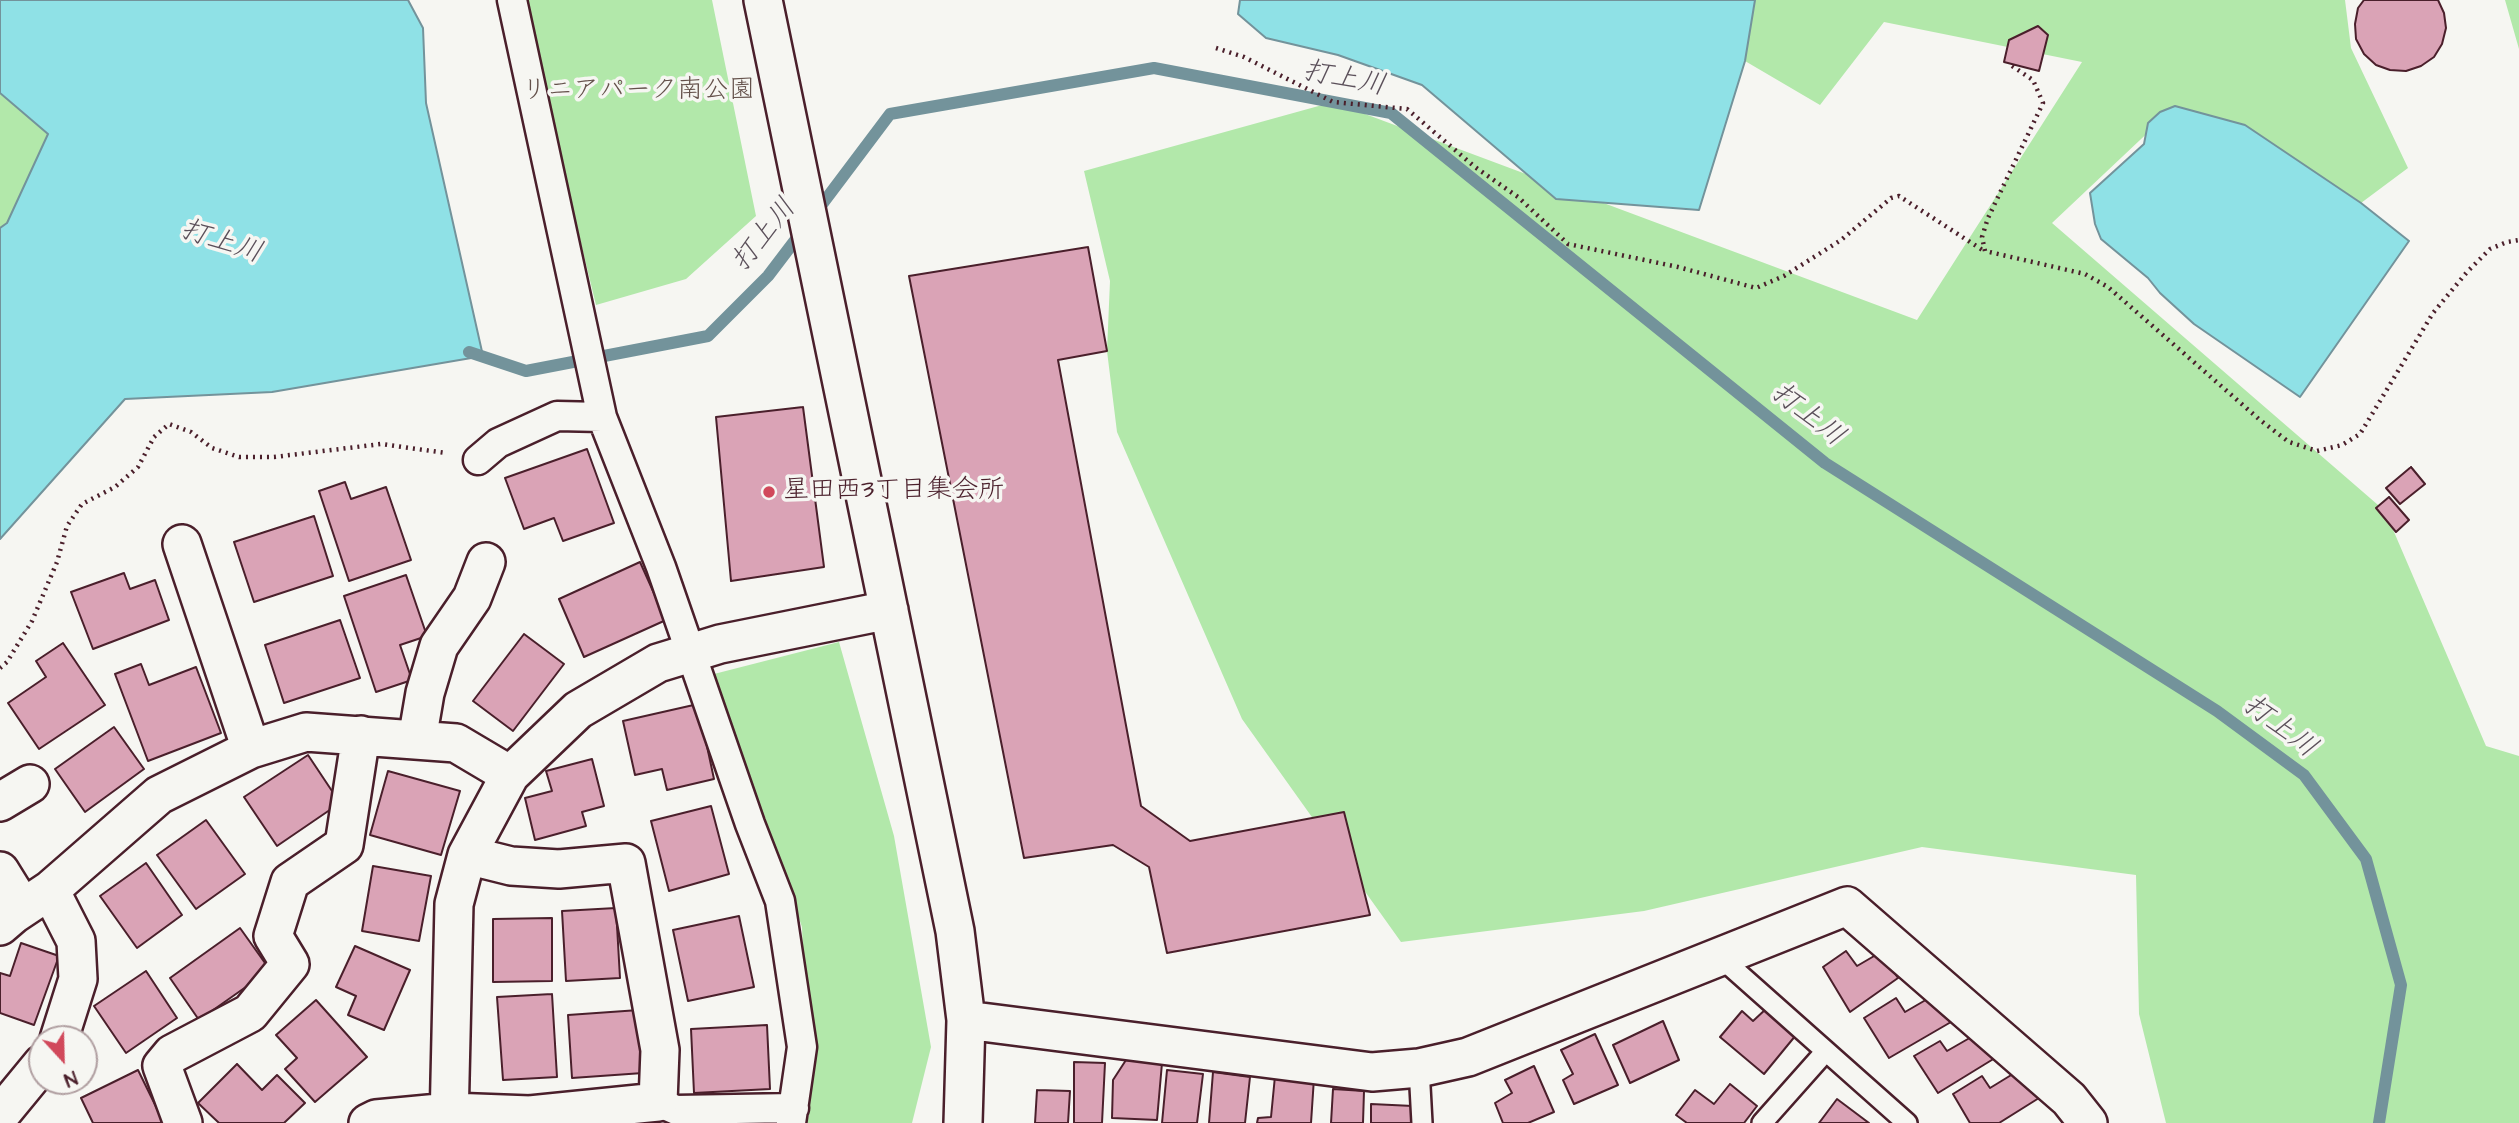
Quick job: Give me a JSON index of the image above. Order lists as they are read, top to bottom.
{
  "water": ["打上川"],
  "parks": ["リニアパーク南公園"],
  "places": ["星田西3丁目集会所"],
  "north": "bottom"
}
